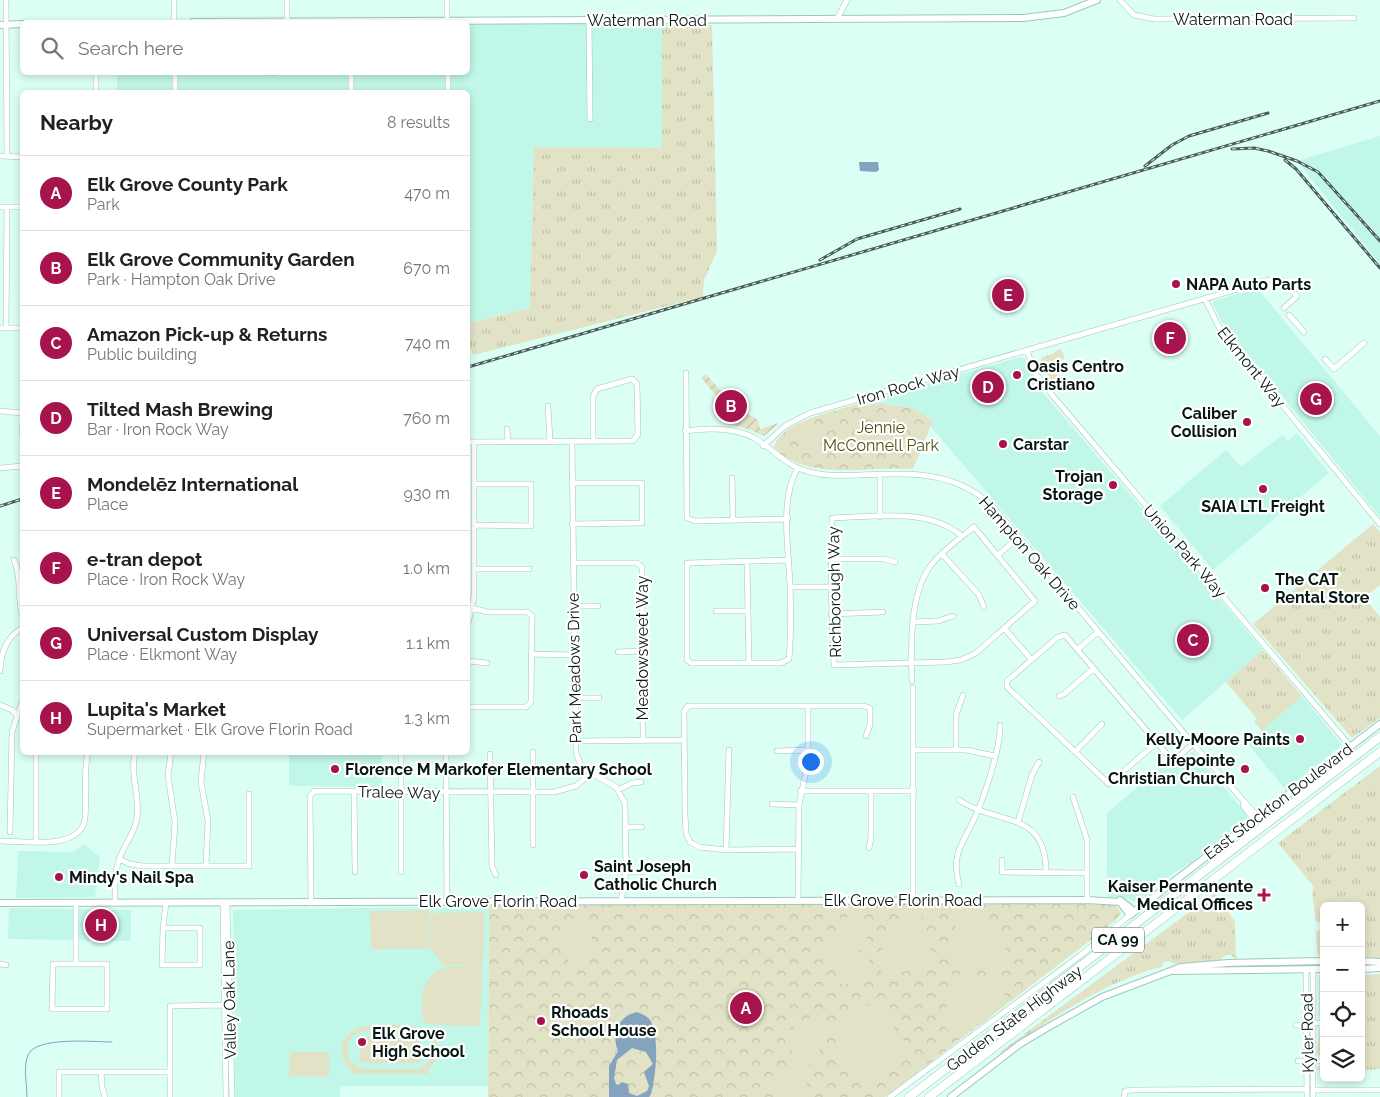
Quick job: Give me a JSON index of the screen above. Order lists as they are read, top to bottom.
{
  "streets": {
    "highway": ["CA 99", "Golden State Highway"],
    "main road": ["Waterman Road", "East Stockton Boulevard", "Elk Grove Florin Road"],
    "street": [
      "Elkmont Way",
      "Iron Rock Way",
      "Union Park Way",
      "Hampton Oak Drive",
      "Richborough Way",
      "Meadowsweet Way",
      "Park Meadows Drive",
      "Tralee Way",
      "Valley Oak Lane",
      "Kyler Road"
    ]
  },
  "crossings": [
    ["Elkmont Way", "Iron Rock Way"],
    ["Iron Rock Way", "Union Park Way"],
    ["Iron Rock Way", "Hampton Oak Drive"],
    ["Union Park Way", "East Stockton Boulevard"],
    ["Hampton Oak Drive", "East Stockton Boulevard"],
    ["Meadowsweet Way", "Park Meadows Drive"],
    ["Park Meadows Drive", "Tralee Way"],
    ["Tralee Way", "Elk Grove Florin Road"],
    ["East Stockton Boulevard", "Elk Grove Florin Road"],
    ["Elk Grove Florin Road", "Valley Oak Lane"]
  ],
  "parks": ["Jennie McConnell Park"],
  "places": {
    "other": [
      "NAPA Auto Parts",
      "Oasis Centro Cristiano",
      "Caliber Collision",
      "Carstar",
      "Trojan Storage",
      "SAIA LTL Freight",
      "The CAT Rental Store",
      "Kelly-Moore Paints",
      "Florence M Markofer Elementary School",
      "Lifepointe Christian Church",
      "Saint Joseph Catholic Church",
      "Mindy's Nail Spa",
      "Rhoads School House",
      "Elk Grove High School"
    ],
    "health": ["Kaiser Permanente Medical Offices"]
  },
  "page": {
    "search": "Search here",
    "heading": ["Nearby", "8 results"],
    "list": [
      {
        "mark": "A",
        "name": "Elk Grove County Park",
        "note": "Park",
        "value": "470 m"
      },
      {
        "mark": "B",
        "name": "Elk Grove Community Garden",
        "note": "Park · Hampton Oak Drive",
        "value": "670 m"
      },
      {
        "mark": "C",
        "name": "Amazon Pick-up & Returns",
        "note": "Public building",
        "value": "740 m"
      },
      {
        "mark": "D",
        "name": "Tilted Mash Brewing",
        "note": "Bar · Iron Rock Way",
        "value": "760 m"
      },
      {
        "mark": "E",
        "name": "Mondelēz International",
        "note": "Place",
        "value": "930 m"
      },
      {
        "mark": "F",
        "name": "e-tran depot",
        "note": "Place · Iron Rock Way",
        "value": "1.0 km"
      },
      {
        "mark": "G",
        "name": "Universal Custom Display",
        "note": "Place · Elkmont Way",
        "value": "1.1 km"
      },
      {
        "mark": "H",
        "name": "Lupita's Market",
        "note": "Supermarket · Elk Grove Florin Road",
        "value": "1.3 km"
      }
    ],
    "pins": [
      "E",
      "F",
      "D",
      "G",
      "B",
      "C",
      "H",
      "A"
    ],
    "map_buttons": ["+", "−"]
  }
}
